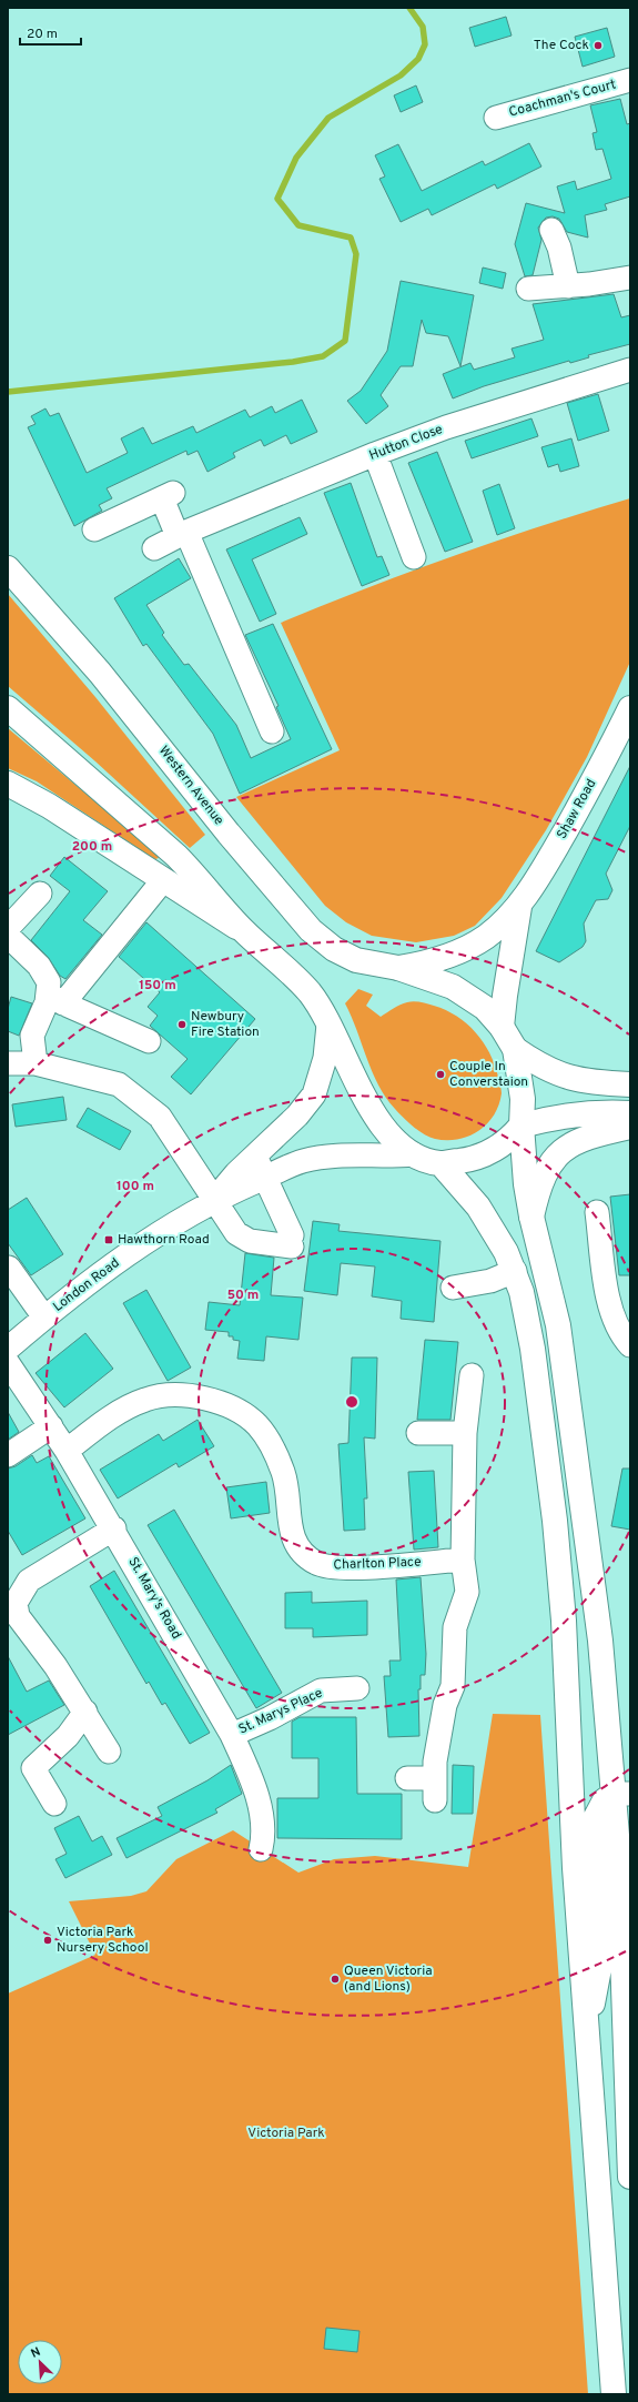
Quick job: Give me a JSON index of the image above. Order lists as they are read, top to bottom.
{
  "streets": {
    "main road": ["Western Avenue", "Shaw Road"],
    "street": [
      "Coachman's Court",
      "Hutton Close",
      "London Road",
      "Charlton Place",
      "St. Mary's Road",
      "St. Marys Place"
    ]
  },
  "crossings": [
    ["Western Avenue", "Shaw Road"],
    ["Charlton Place", "St. Mary's Road"],
    ["St. Mary's Road", "St. Marys Place"]
  ],
  "parks": ["Victoria Park"],
  "places": {
    "other": [
      "The Cock",
      "Newbury Fire Station",
      "Couple In Converstaion",
      "Victoria Park Nursery School",
      "Queen Victoria (and Lions)"
    ],
    "transit": ["Hawthorn Road"]
  },
  "scale_bar": "20 m",
  "north": "top left",
  "rings": [
    "200 m",
    "150 m",
    "100 m",
    "50 m"
  ]
}
